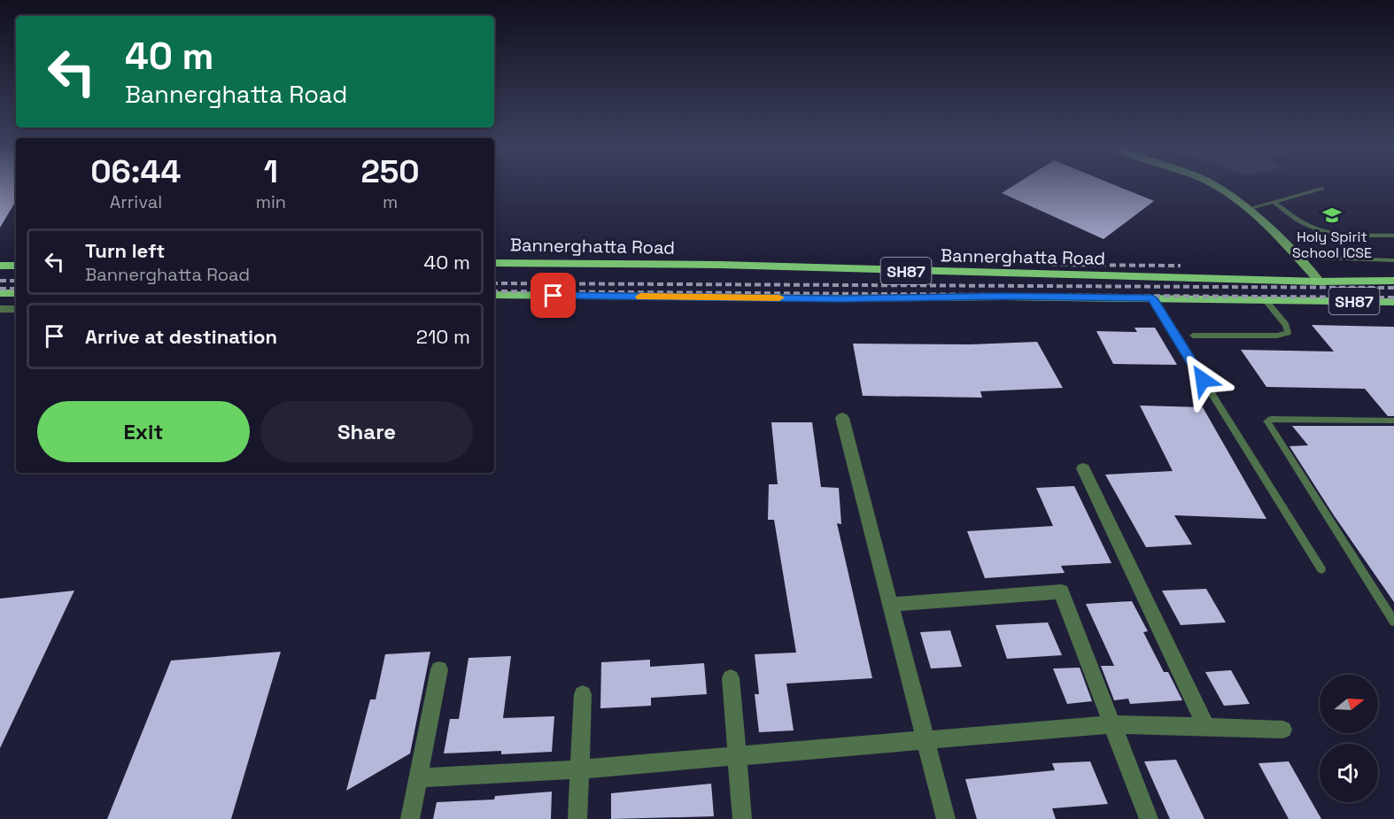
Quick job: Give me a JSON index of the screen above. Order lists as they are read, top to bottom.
{
  "streets": {
    "main road": ["Bannerghatta Road", "SH87"]
  },
  "places": {
    "school or university": ["Holy Spirit School ICSE"]
  },
  "north": "right",
  "page": {
    "turn": ["40 m", "Bannerghatta Road"],
    "eta": [
      "06:44",
      "Arrival",
      "1",
      "min",
      "250",
      "m"
    ],
    "list": [
      {
        "name": "Turn left",
        "note": "Bannerghatta Road",
        "value": "40 m"
      },
      {
        "name": "Arrive at destination",
        "value": "210 m"
      }
    ],
    "buttons": ["Exit", "Share"]
  }
}
